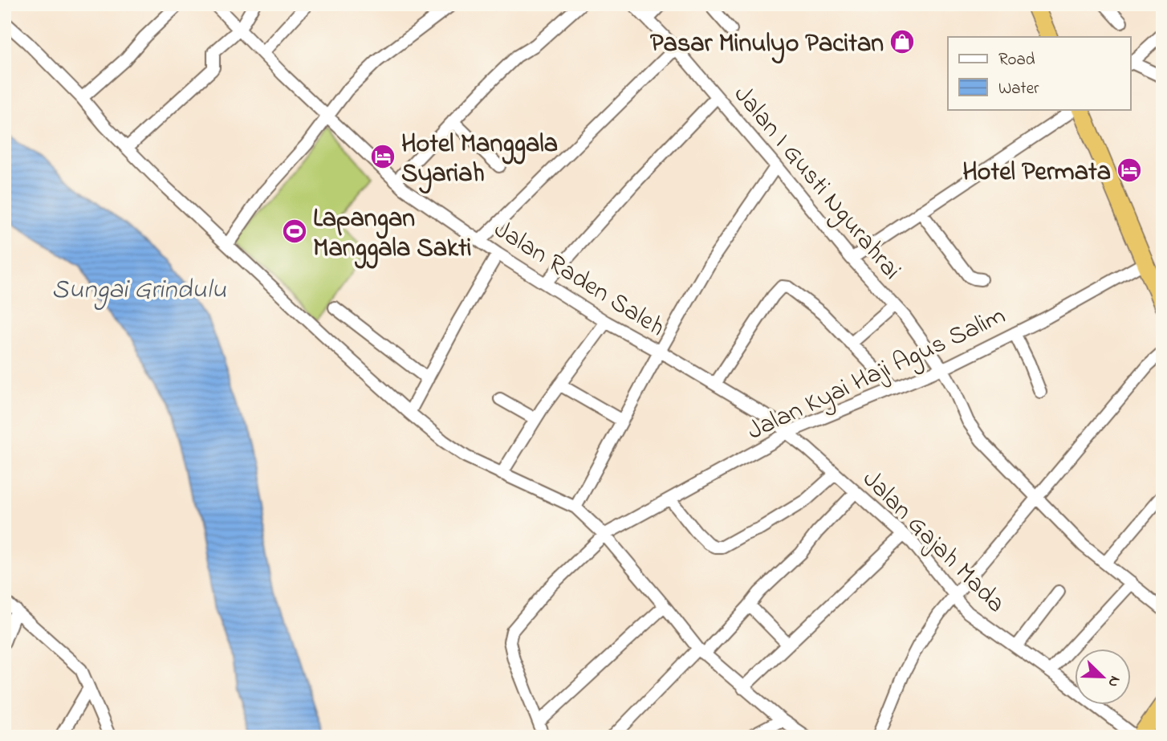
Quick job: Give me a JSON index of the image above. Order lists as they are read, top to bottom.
{
  "streets": {
    "street": [
      "Jalan I Gusti Ngurahrai",
      "Jalan Raden Saleh",
      "Jalan Kyai Haji Agus Salim",
      "Jalan Gajah Mada"
    ]
  },
  "crossings": [
    ["Jalan I Gusti Ngurahrai", "Jalan Kyai Haji Agus Salim"],
    ["Jalan Raden Saleh", "Jalan Kyai Haji Agus Salim"],
    ["Jalan Raden Saleh", "Jalan Gajah Mada"],
    ["Jalan Kyai Haji Agus Salim", "Jalan Gajah Mada"]
  ],
  "water": ["Sungai Grindulu"],
  "places": {
    "shop": ["Pasar Minulyo Pacitan"],
    "hotel": ["Hotel Manggala Syariah", "Hotel Permata"],
    "sports": ["Lapangan Manggala Sakti"]
  },
  "legend": ["Road", "Water"],
  "north": "bottom right"
}
